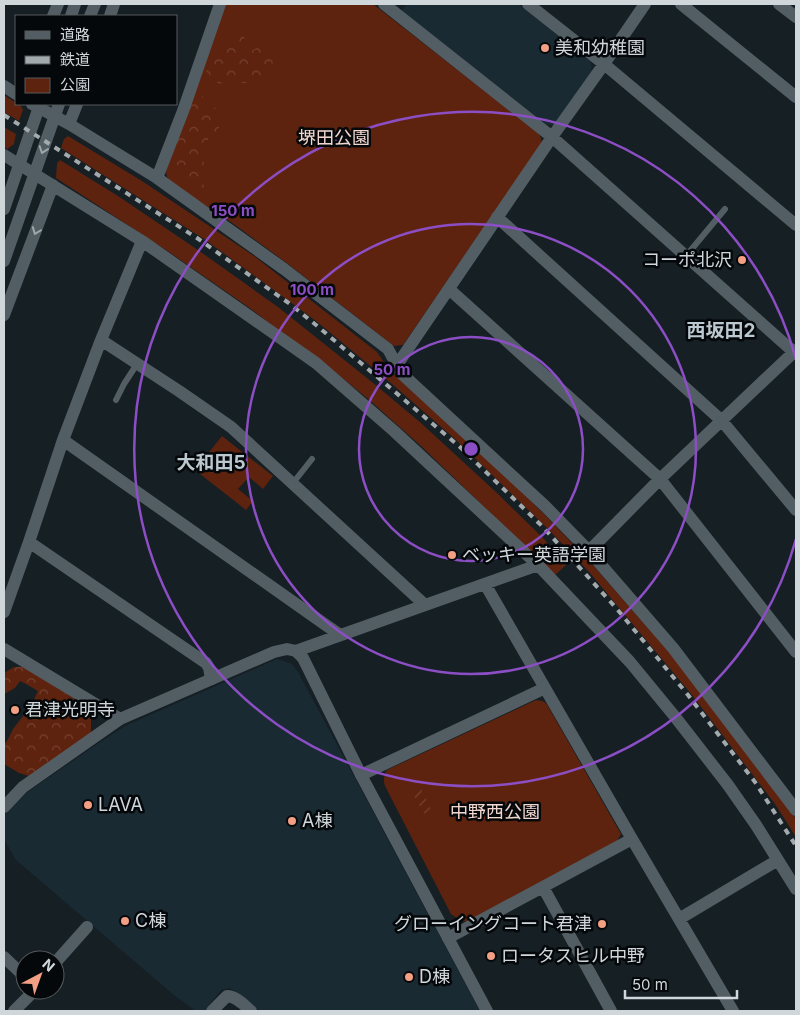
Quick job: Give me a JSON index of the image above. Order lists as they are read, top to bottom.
{
  "districts": ["西坂田2", "大和田5"],
  "parks": ["堺田公園", "中野西公園"],
  "places": [
    "美和幼稚園",
    "コーポ北沢",
    "ベッキー英語学園",
    "君津光明寺",
    "LAVA",
    "A棟",
    "C棟",
    "グローイングコート君津",
    "ロータスヒル中野",
    "D棟"
  ],
  "legend": ["道路", "鉄道", "公園"],
  "scale_bar": "50 m",
  "north": "top right",
  "rings": ["150 m", "100 m", "50 m"]
}
